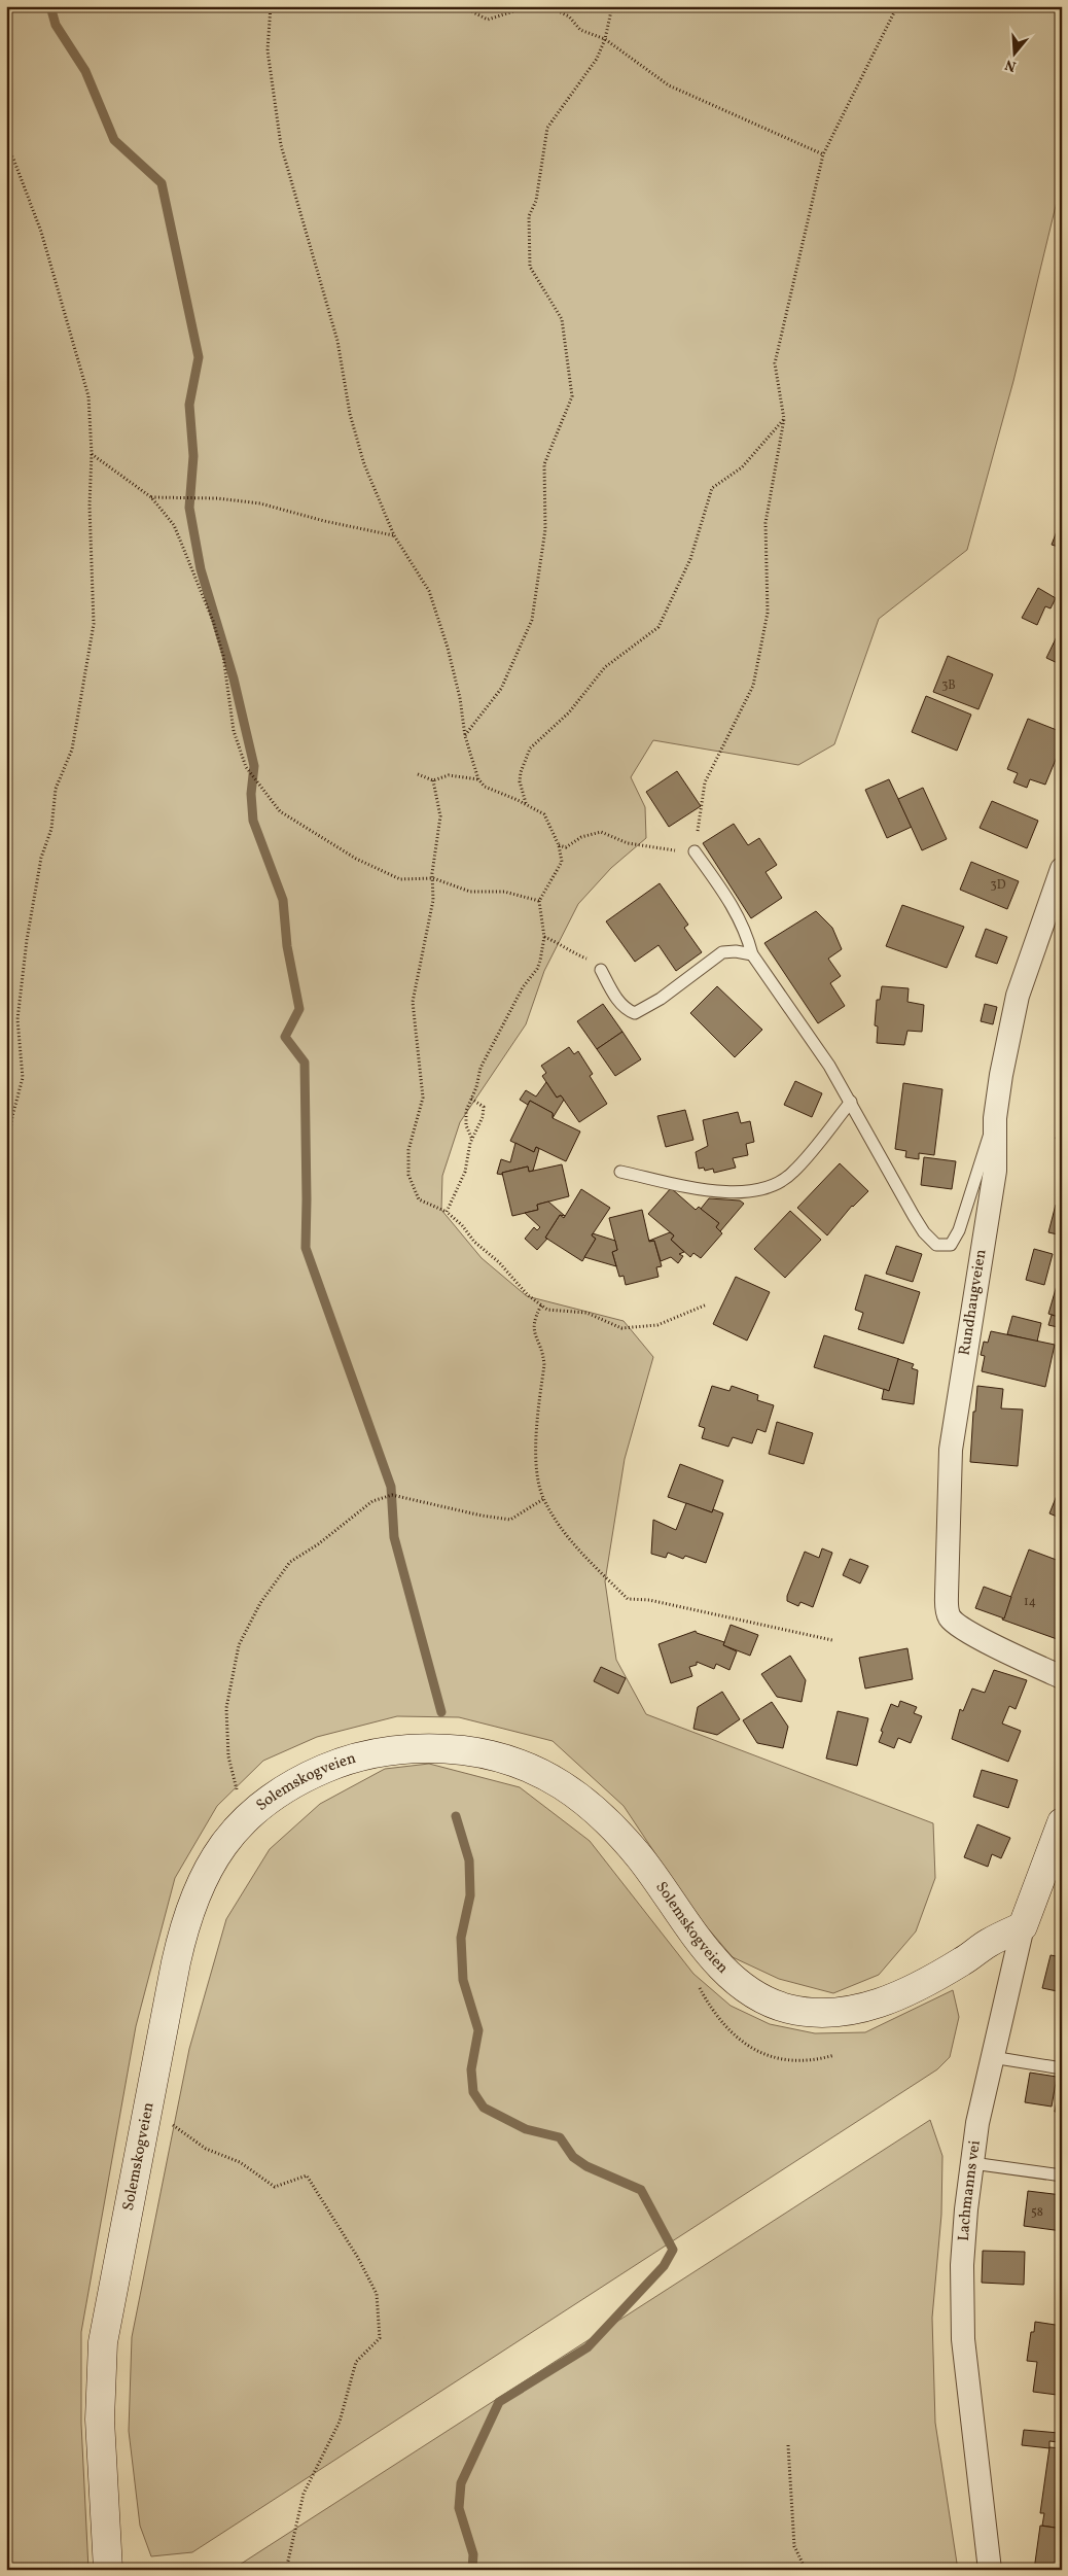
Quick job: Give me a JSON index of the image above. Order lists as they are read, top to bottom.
{
  "streets": {
    "street": ["Rundhaugveien", "Solemskogveien", "Lachmanns vei"]
  },
  "crossings": [
    ["Solemskogveien", "Lachmanns vei"]
  ],
  "house_numbers": [
    "3B",
    "3D",
    "14",
    "58"
  ],
  "north": "bottom"
}
